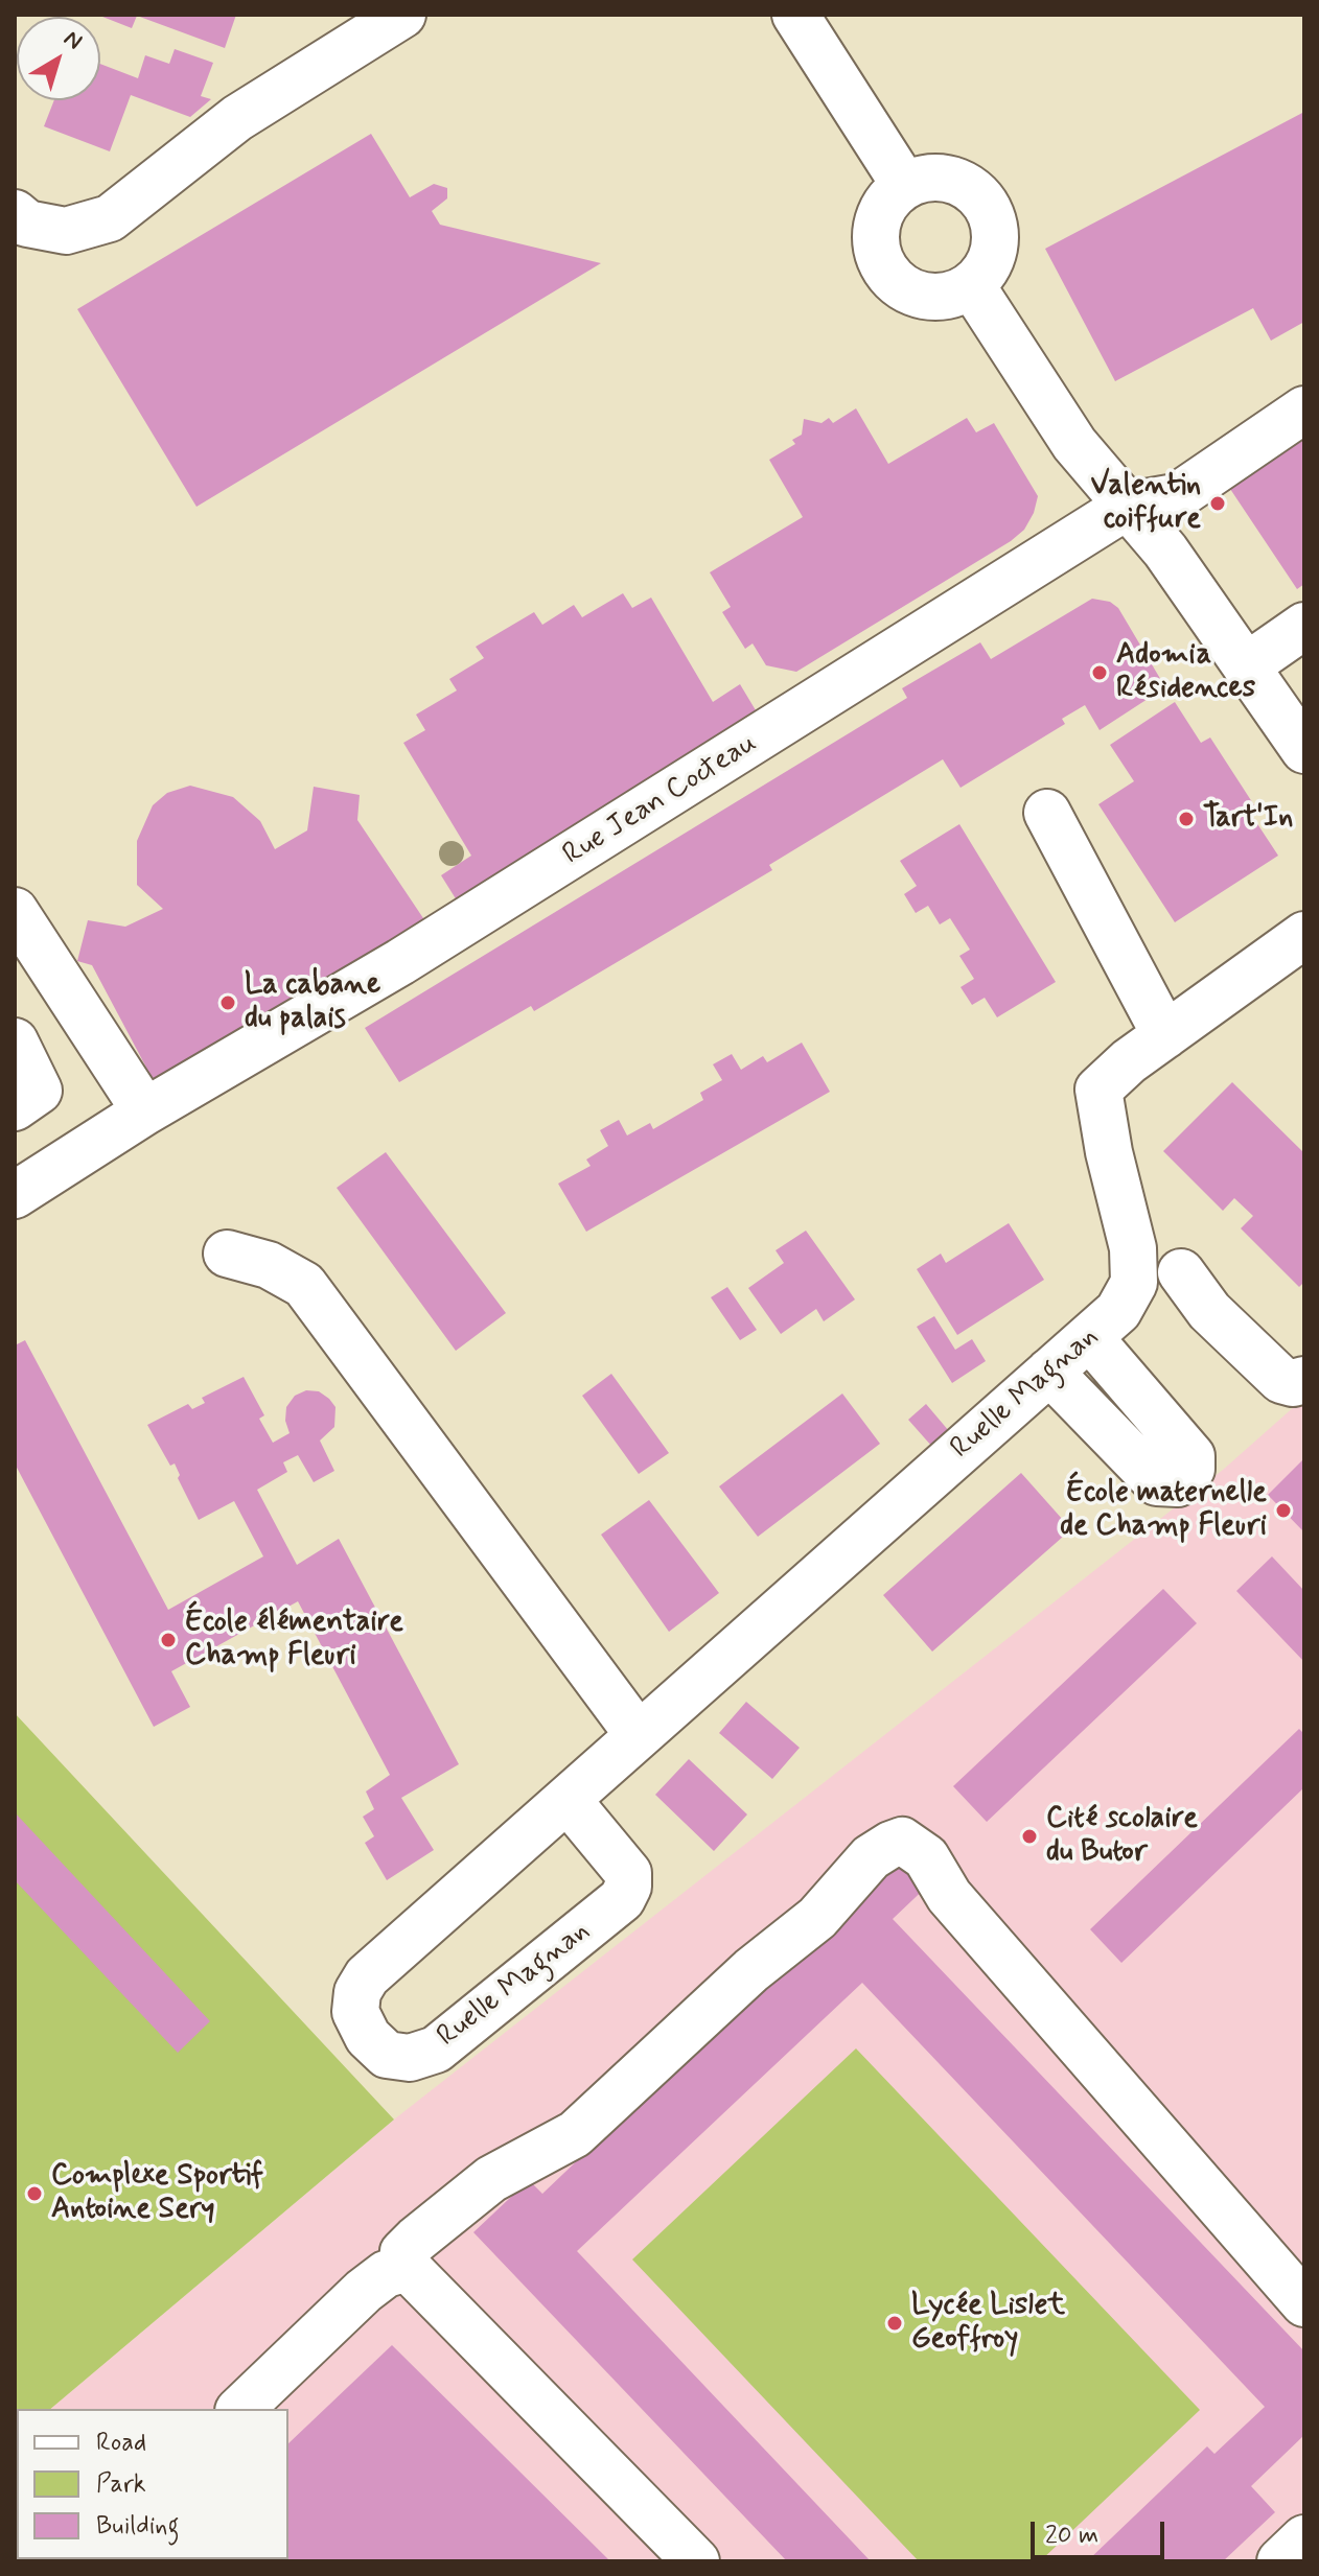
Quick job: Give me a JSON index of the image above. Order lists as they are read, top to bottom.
{
  "streets": {
    "street": ["Rue Jean Cocteau", "Ruelle Magnan"]
  },
  "places": [
    "Valentin coiffure",
    "Adomia Résidences",
    "Tart'In",
    "La cabane du palais",
    "École maternelle de Champ Fleuri",
    "École élémentaire Champ Fleuri",
    "Cité scolaire du Butor",
    "Complexe Sportif Antoine Sery",
    "Lycée Lislet Geoffroy"
  ],
  "legend": ["Road", "Park", "Building"],
  "scale_bar": "20 m",
  "north": "top right"
}
